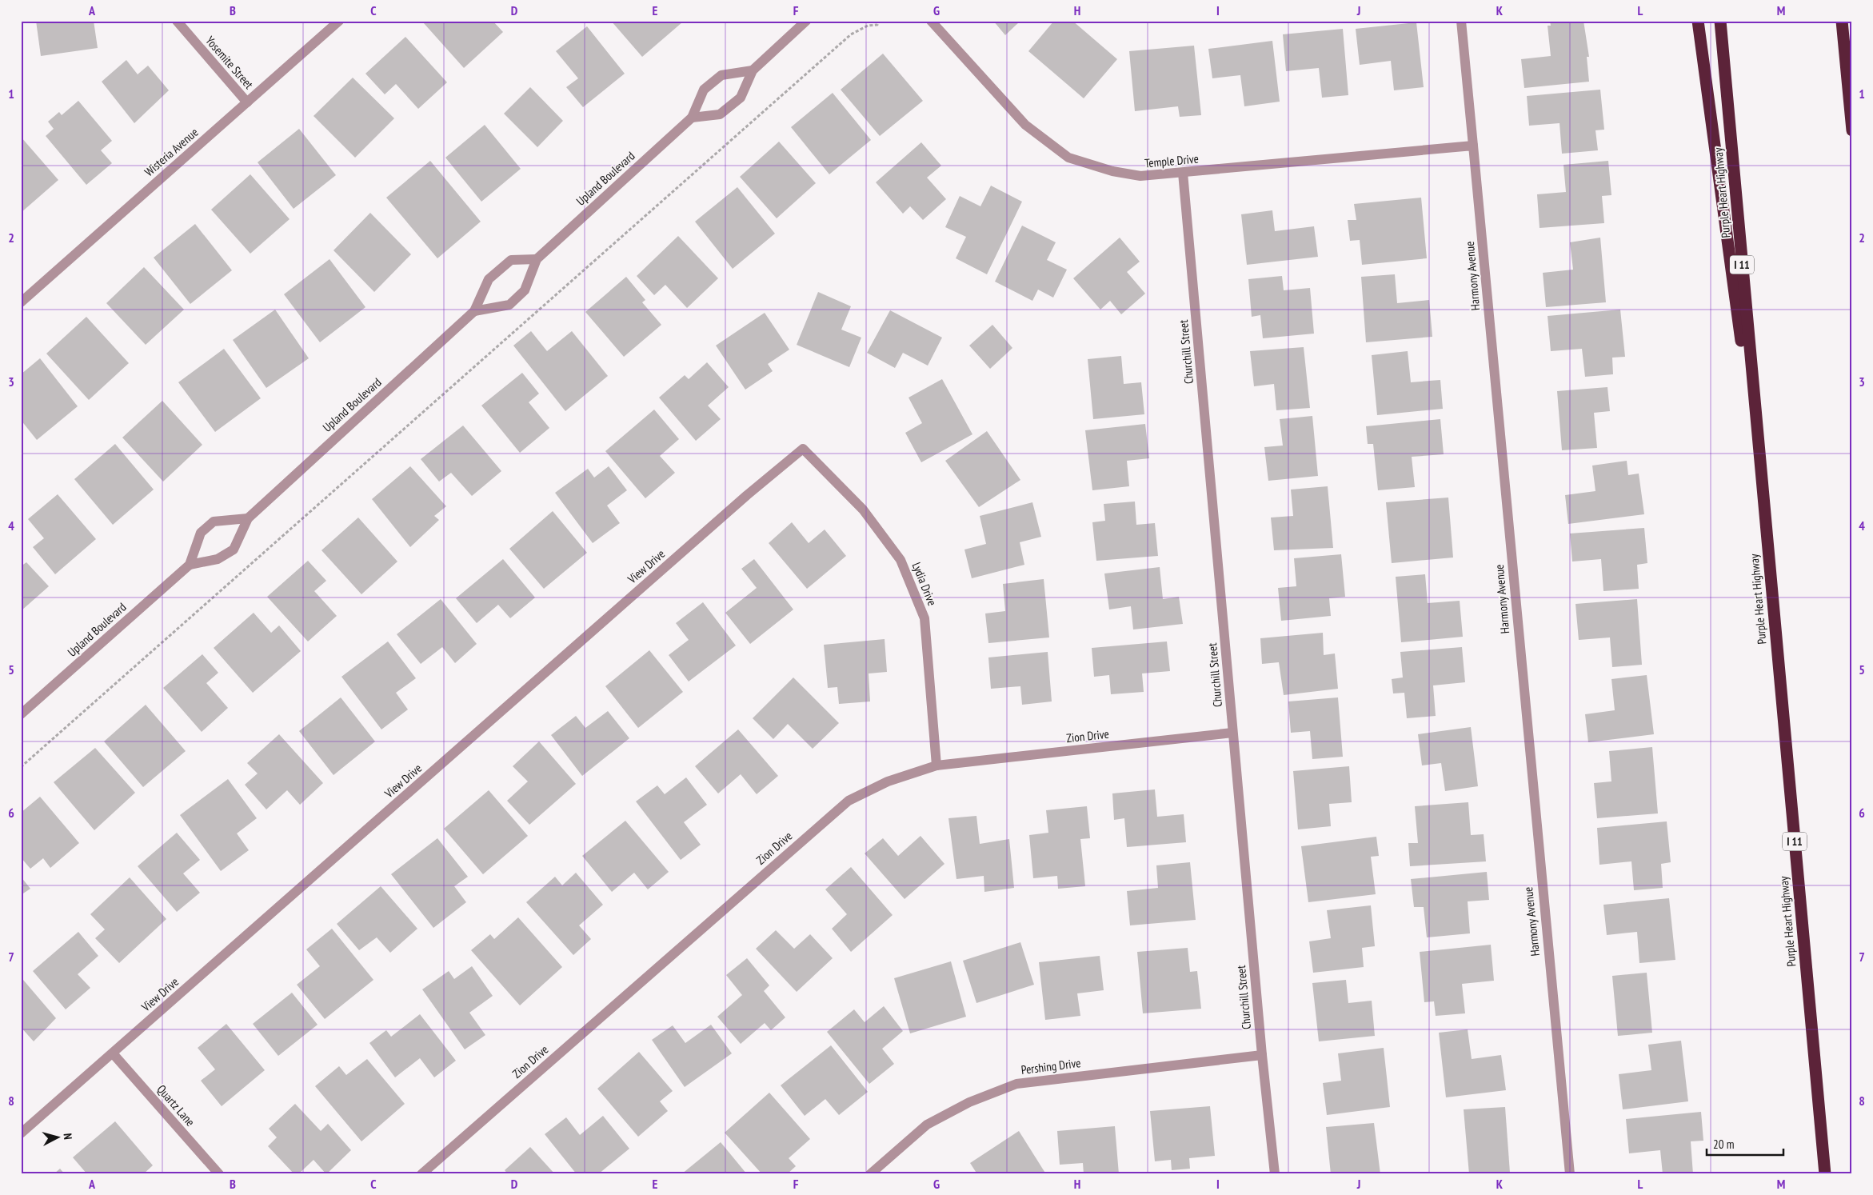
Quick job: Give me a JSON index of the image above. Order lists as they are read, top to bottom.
{
  "streets": {
    "highway": ["Purple Heart Highway", "I 11"],
    "street": [
      "Yosemite Street",
      "Wisteria Avenue",
      "Temple Drive",
      "Upland Boulevard",
      "Harmony Avenue",
      "Churchill Street",
      "View Drive",
      "Lydia Drive",
      "Zion Drive",
      "Pershing Drive",
      "Quartz Lane"
    ]
  },
  "crossings": [
    ["Yosemite Street", "Wisteria Avenue"],
    ["Temple Drive", "Harmony Avenue"],
    ["Temple Drive", "Churchill Street"],
    ["Churchill Street", "Zion Drive"],
    ["Churchill Street", "Pershing Drive"],
    ["View Drive", "Lydia Drive"],
    ["View Drive", "Quartz Lane"],
    ["Lydia Drive", "Zion Drive"]
  ],
  "scale_bar": "20 m",
  "north": "right",
  "grid": {
    "columns": [
      "A",
      "B",
      "C",
      "D",
      "E",
      "F",
      "G",
      "H",
      "I",
      "J",
      "K",
      "L",
      "M"
    ],
    "rows": [
      "1",
      "2",
      "3",
      "4",
      "5",
      "6",
      "7",
      "8"
    ]
  }
}
